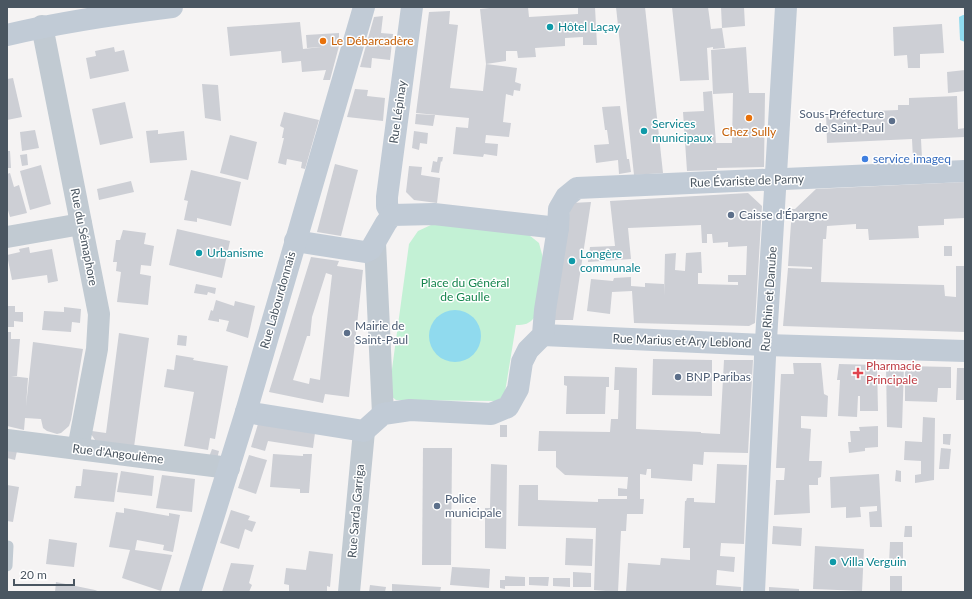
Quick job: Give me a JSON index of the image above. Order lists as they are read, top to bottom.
{
  "streets": {
    "street": [
      "Rue Lépinay",
      "Rue Évariste de Parny",
      "Rue du Sémaphore",
      "Rue Rhin et Danube",
      "Rue Labourdonnais",
      "Rue Marius et Ary Leblond",
      "Rue d'Angoulème",
      "Rue Sarda Garriga"
    ]
  },
  "crossings": [
    ["Rue Évariste de Parny", "Rue Rhin et Danube"],
    ["Rue du Sémaphore", "Rue d'Angoulème"],
    ["Rue Rhin et Danube", "Rue Marius et Ary Leblond"],
    ["Rue Labourdonnais", "Rue d'Angoulème"]
  ],
  "parks": ["Place du Général de Gaulle"],
  "places": {
    "other": [
      "Hôtel Laçay",
      "Le Débarcadère",
      "Chez Sully",
      "Sous-Préfecture de Saint-Paul",
      "Services municipaux",
      "service imageq",
      "Caisse d'Épargne",
      "Urbanisme",
      "Longère communale",
      "Mairie de Saint-Paul",
      "BNP Paribas",
      "Police municipale",
      "Villa Verguin"
    ],
    "health": ["Pharmacie Principale"]
  },
  "scale_bar": "20 m"
}
